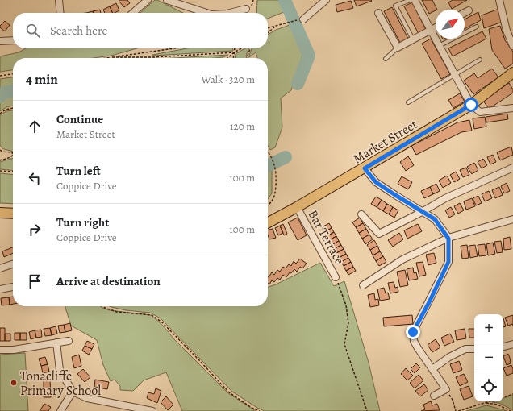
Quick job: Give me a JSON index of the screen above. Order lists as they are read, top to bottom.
{
  "streets": {
    "main road": ["Market Street"],
    "street": ["Bar Terrace"]
  },
  "crossings": [
    ["Market Street", "Bar Terrace"]
  ],
  "places": ["Tonacliffe Primary School"],
  "north": "top right",
  "page": {
    "search": "Search here",
    "heading": ["4 min", "Walk · 320 m"],
    "list": [
      ["Continue", "Market Street", "120 m"],
      ["Turn left", "Coppice Drive", "100 m"],
      ["Turn right", "Coppice Drive", "100 m"],
      "Arrive at destination"
    ],
    "map_buttons": ["+", "−"]
  }
}
